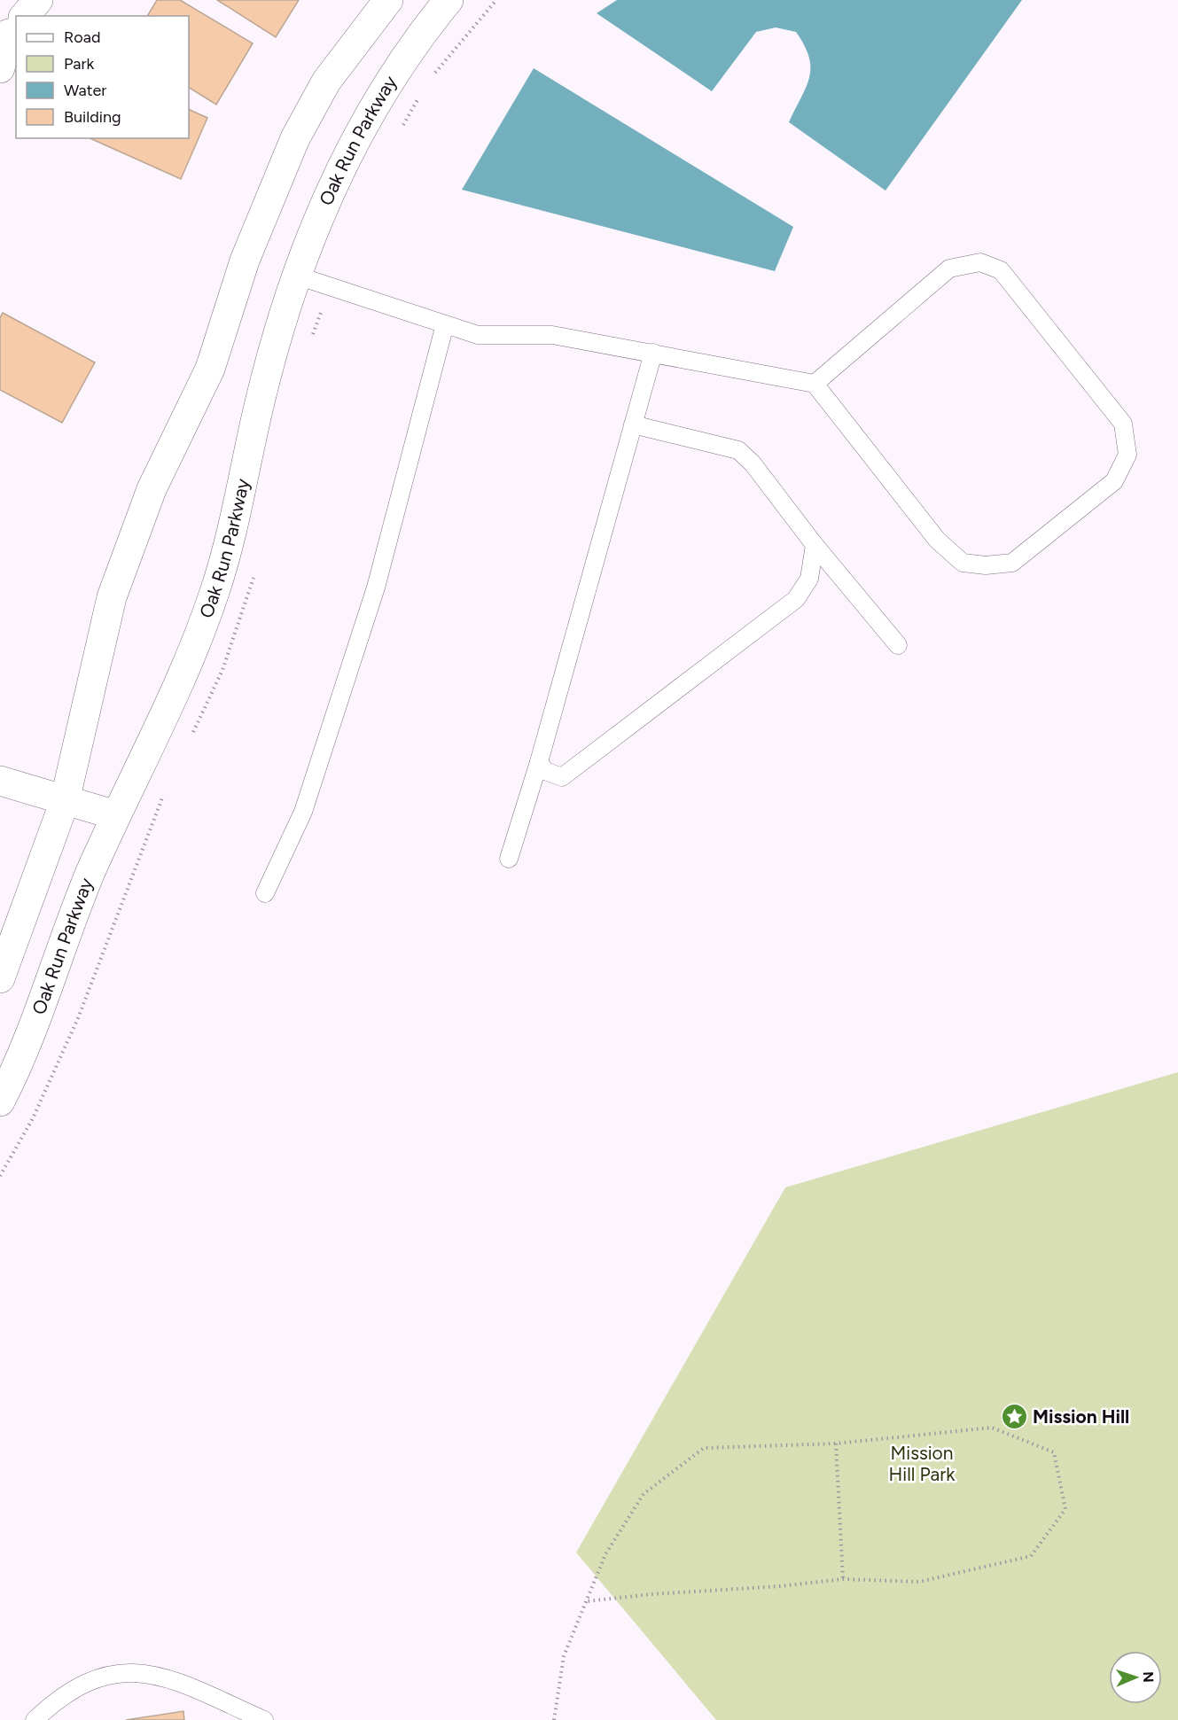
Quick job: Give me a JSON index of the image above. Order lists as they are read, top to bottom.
{
  "streets": {
    "street": ["Oak Run Parkway"]
  },
  "parks": ["Mission Hill Park"],
  "places": {
    "place": ["Mission Hill"]
  },
  "legend": [
    "Road",
    "Park",
    "Water",
    "Building"
  ],
  "north": "right"
}
